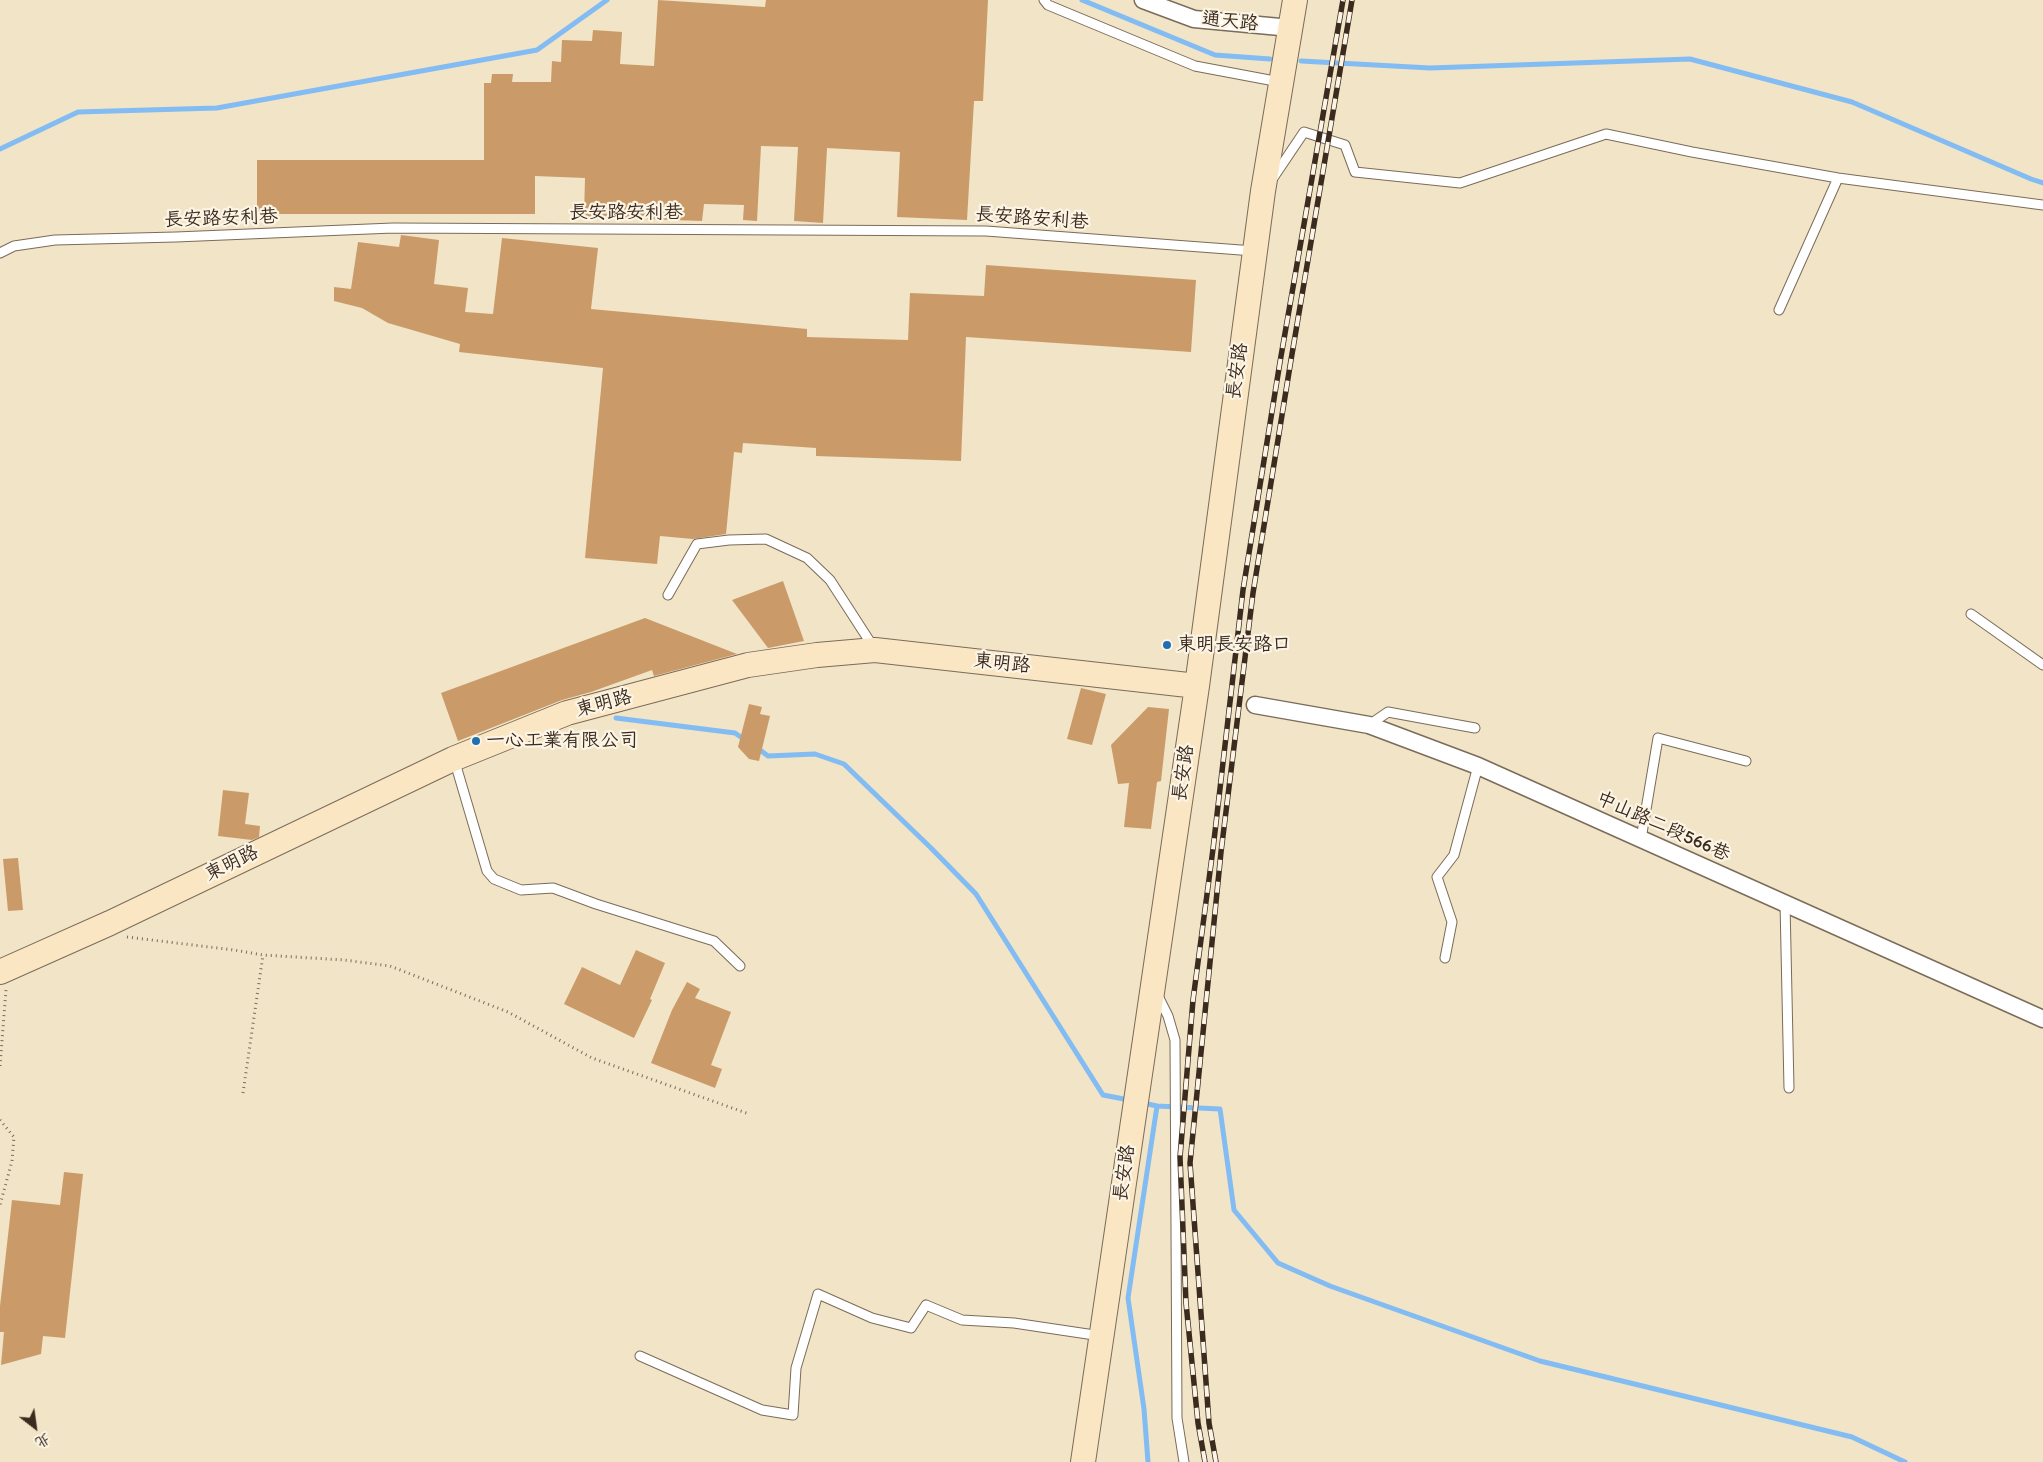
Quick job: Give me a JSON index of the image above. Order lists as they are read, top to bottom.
{
  "streets": {
    "main road": ["長安路", "東明路"],
    "street": ["通天路", "中山路二段566巷"],
    "lane": ["長安路安利巷"]
  },
  "crossings": [
    ["長安路安利巷", "長安路"],
    ["長安路", "東明路"]
  ],
  "places": ["東明長安路口", "一心工業有限公司"],
  "north": "bottom right"
}
